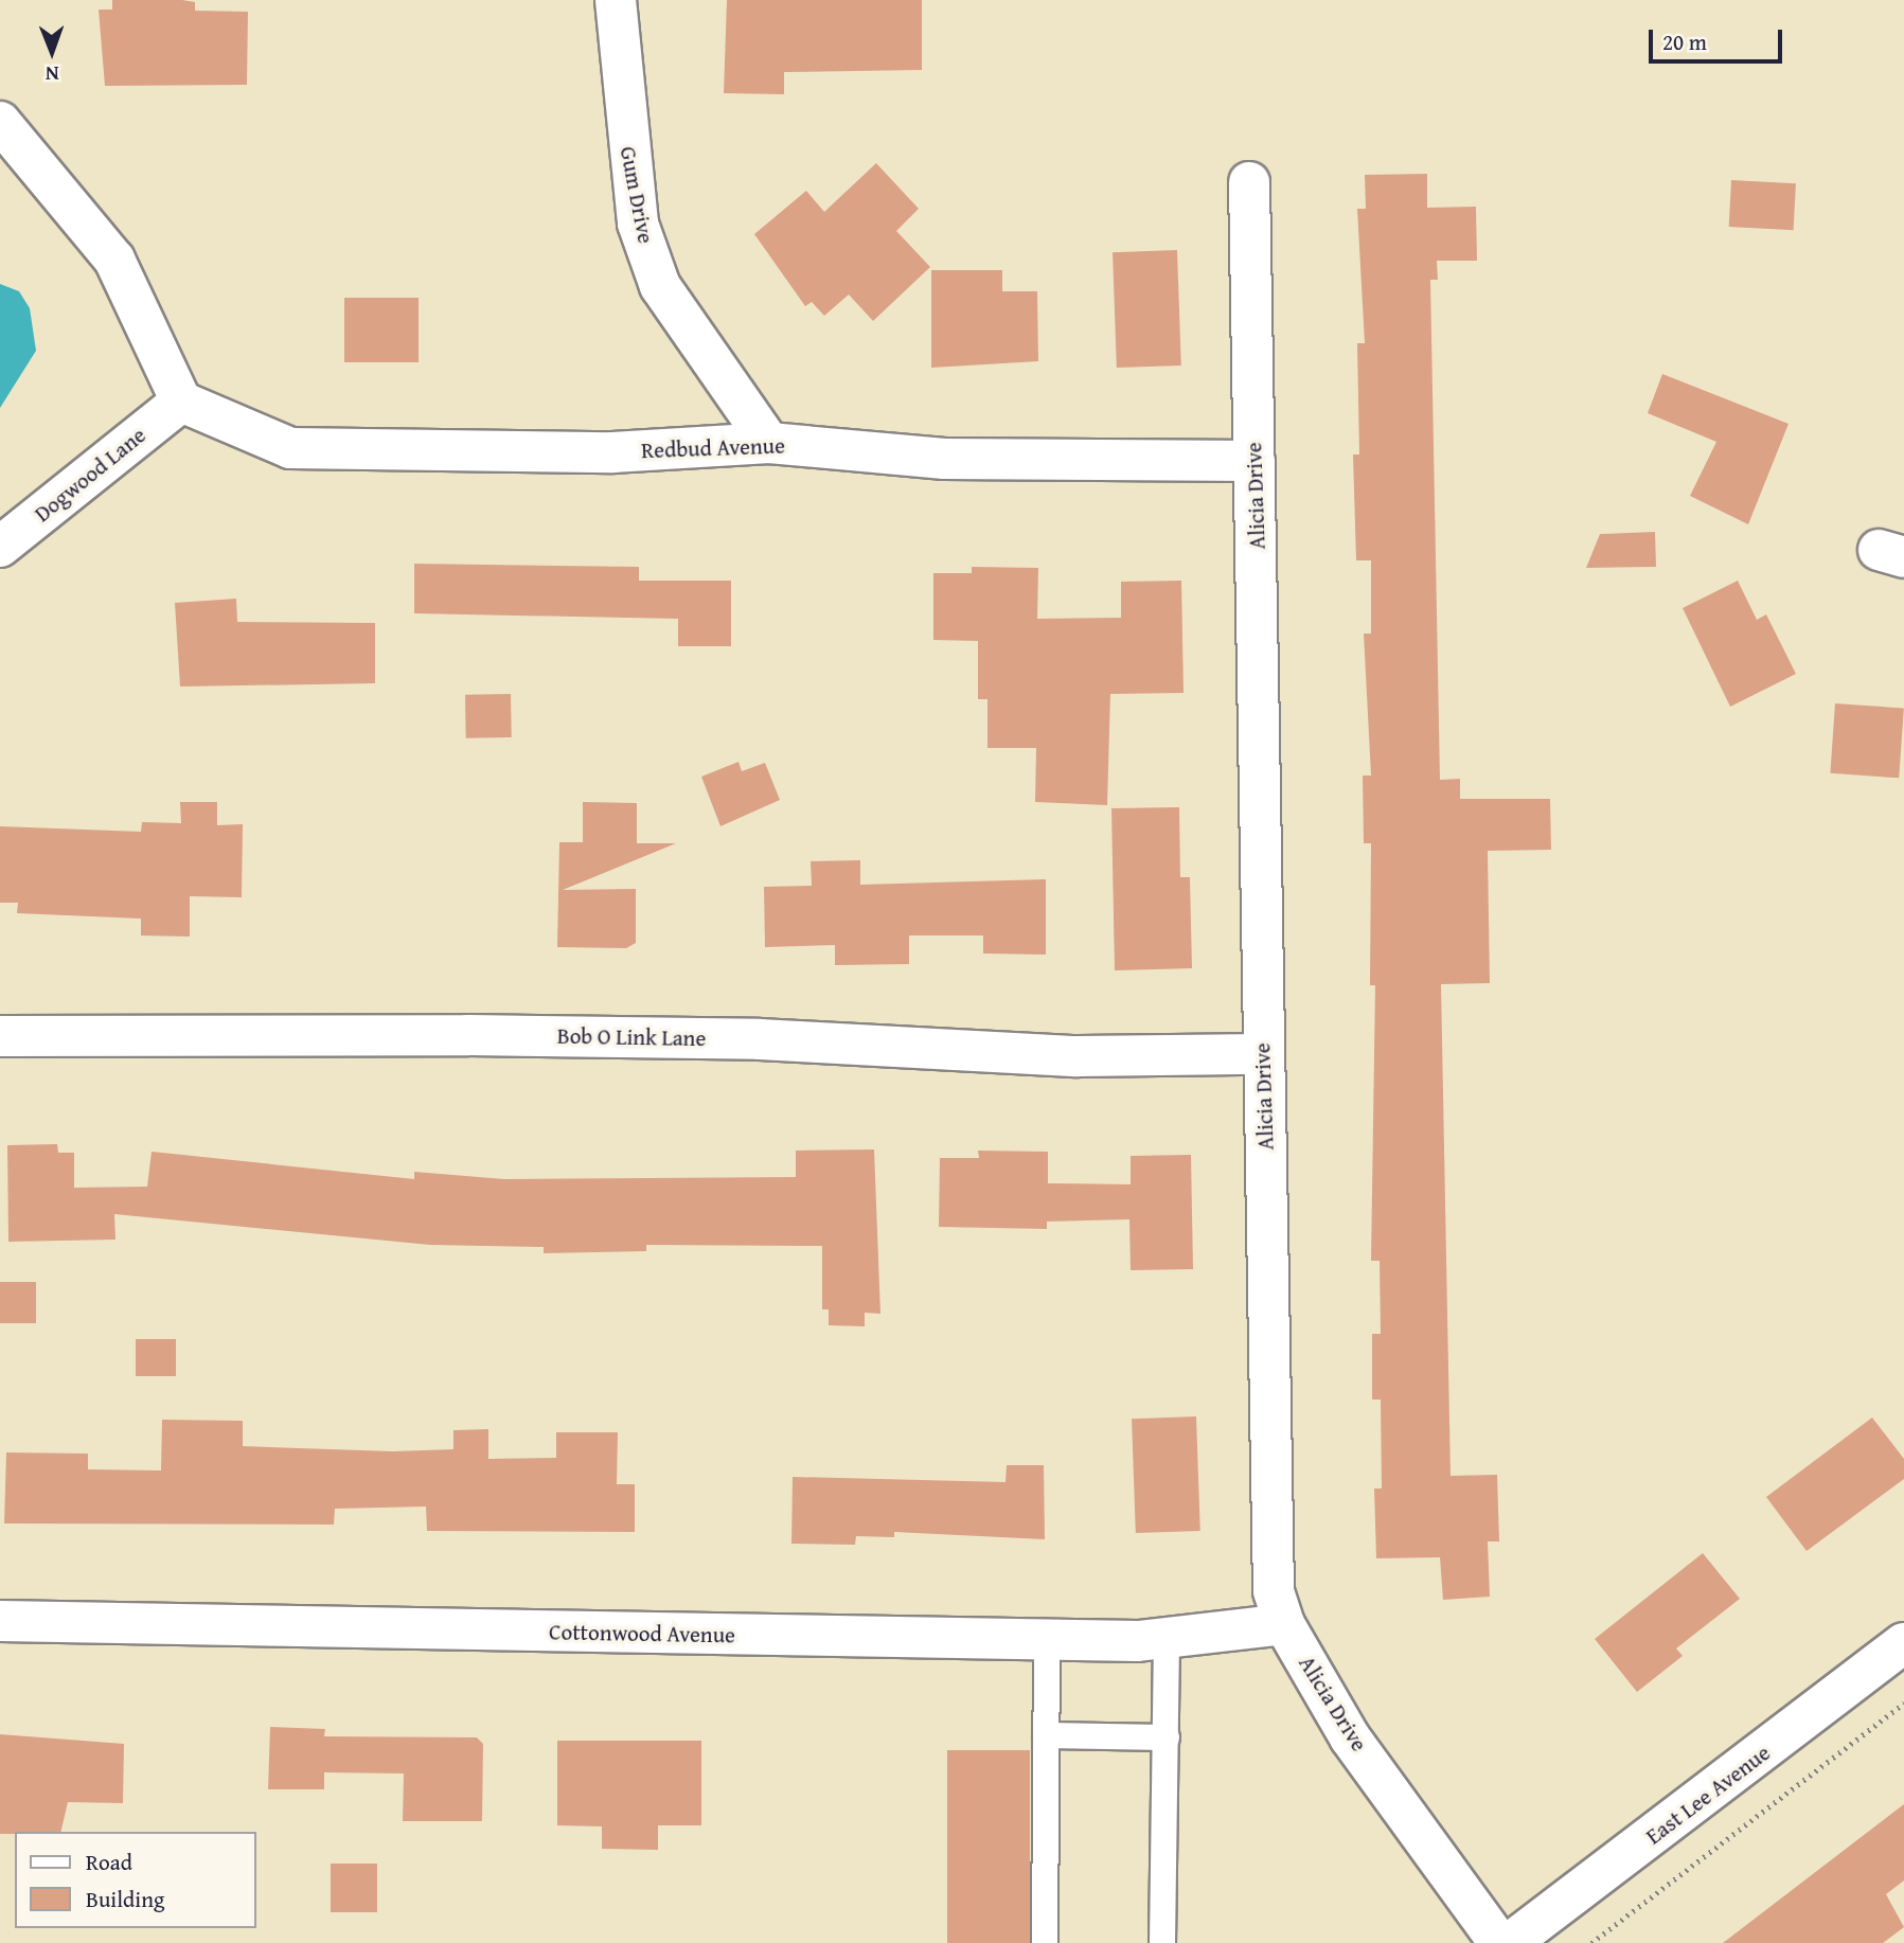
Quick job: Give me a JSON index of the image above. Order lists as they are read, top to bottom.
{
  "streets": {
    "street": [
      "Gum Drive",
      "Redbud Avenue",
      "Dogwood Lane",
      "Alicia Drive",
      "Bob O Link Lane",
      "Cottonwood Avenue",
      "East Lee Avenue"
    ]
  },
  "crossings": [
    ["Gum Drive", "Redbud Avenue"],
    ["Redbud Avenue", "Dogwood Lane"],
    ["Redbud Avenue", "Alicia Drive"],
    ["Alicia Drive", "Bob O Link Lane"],
    ["Alicia Drive", "Cottonwood Avenue"]
  ],
  "legend": ["Road", "Building"],
  "scale_bar": "20 m",
  "north": "bottom"
}
